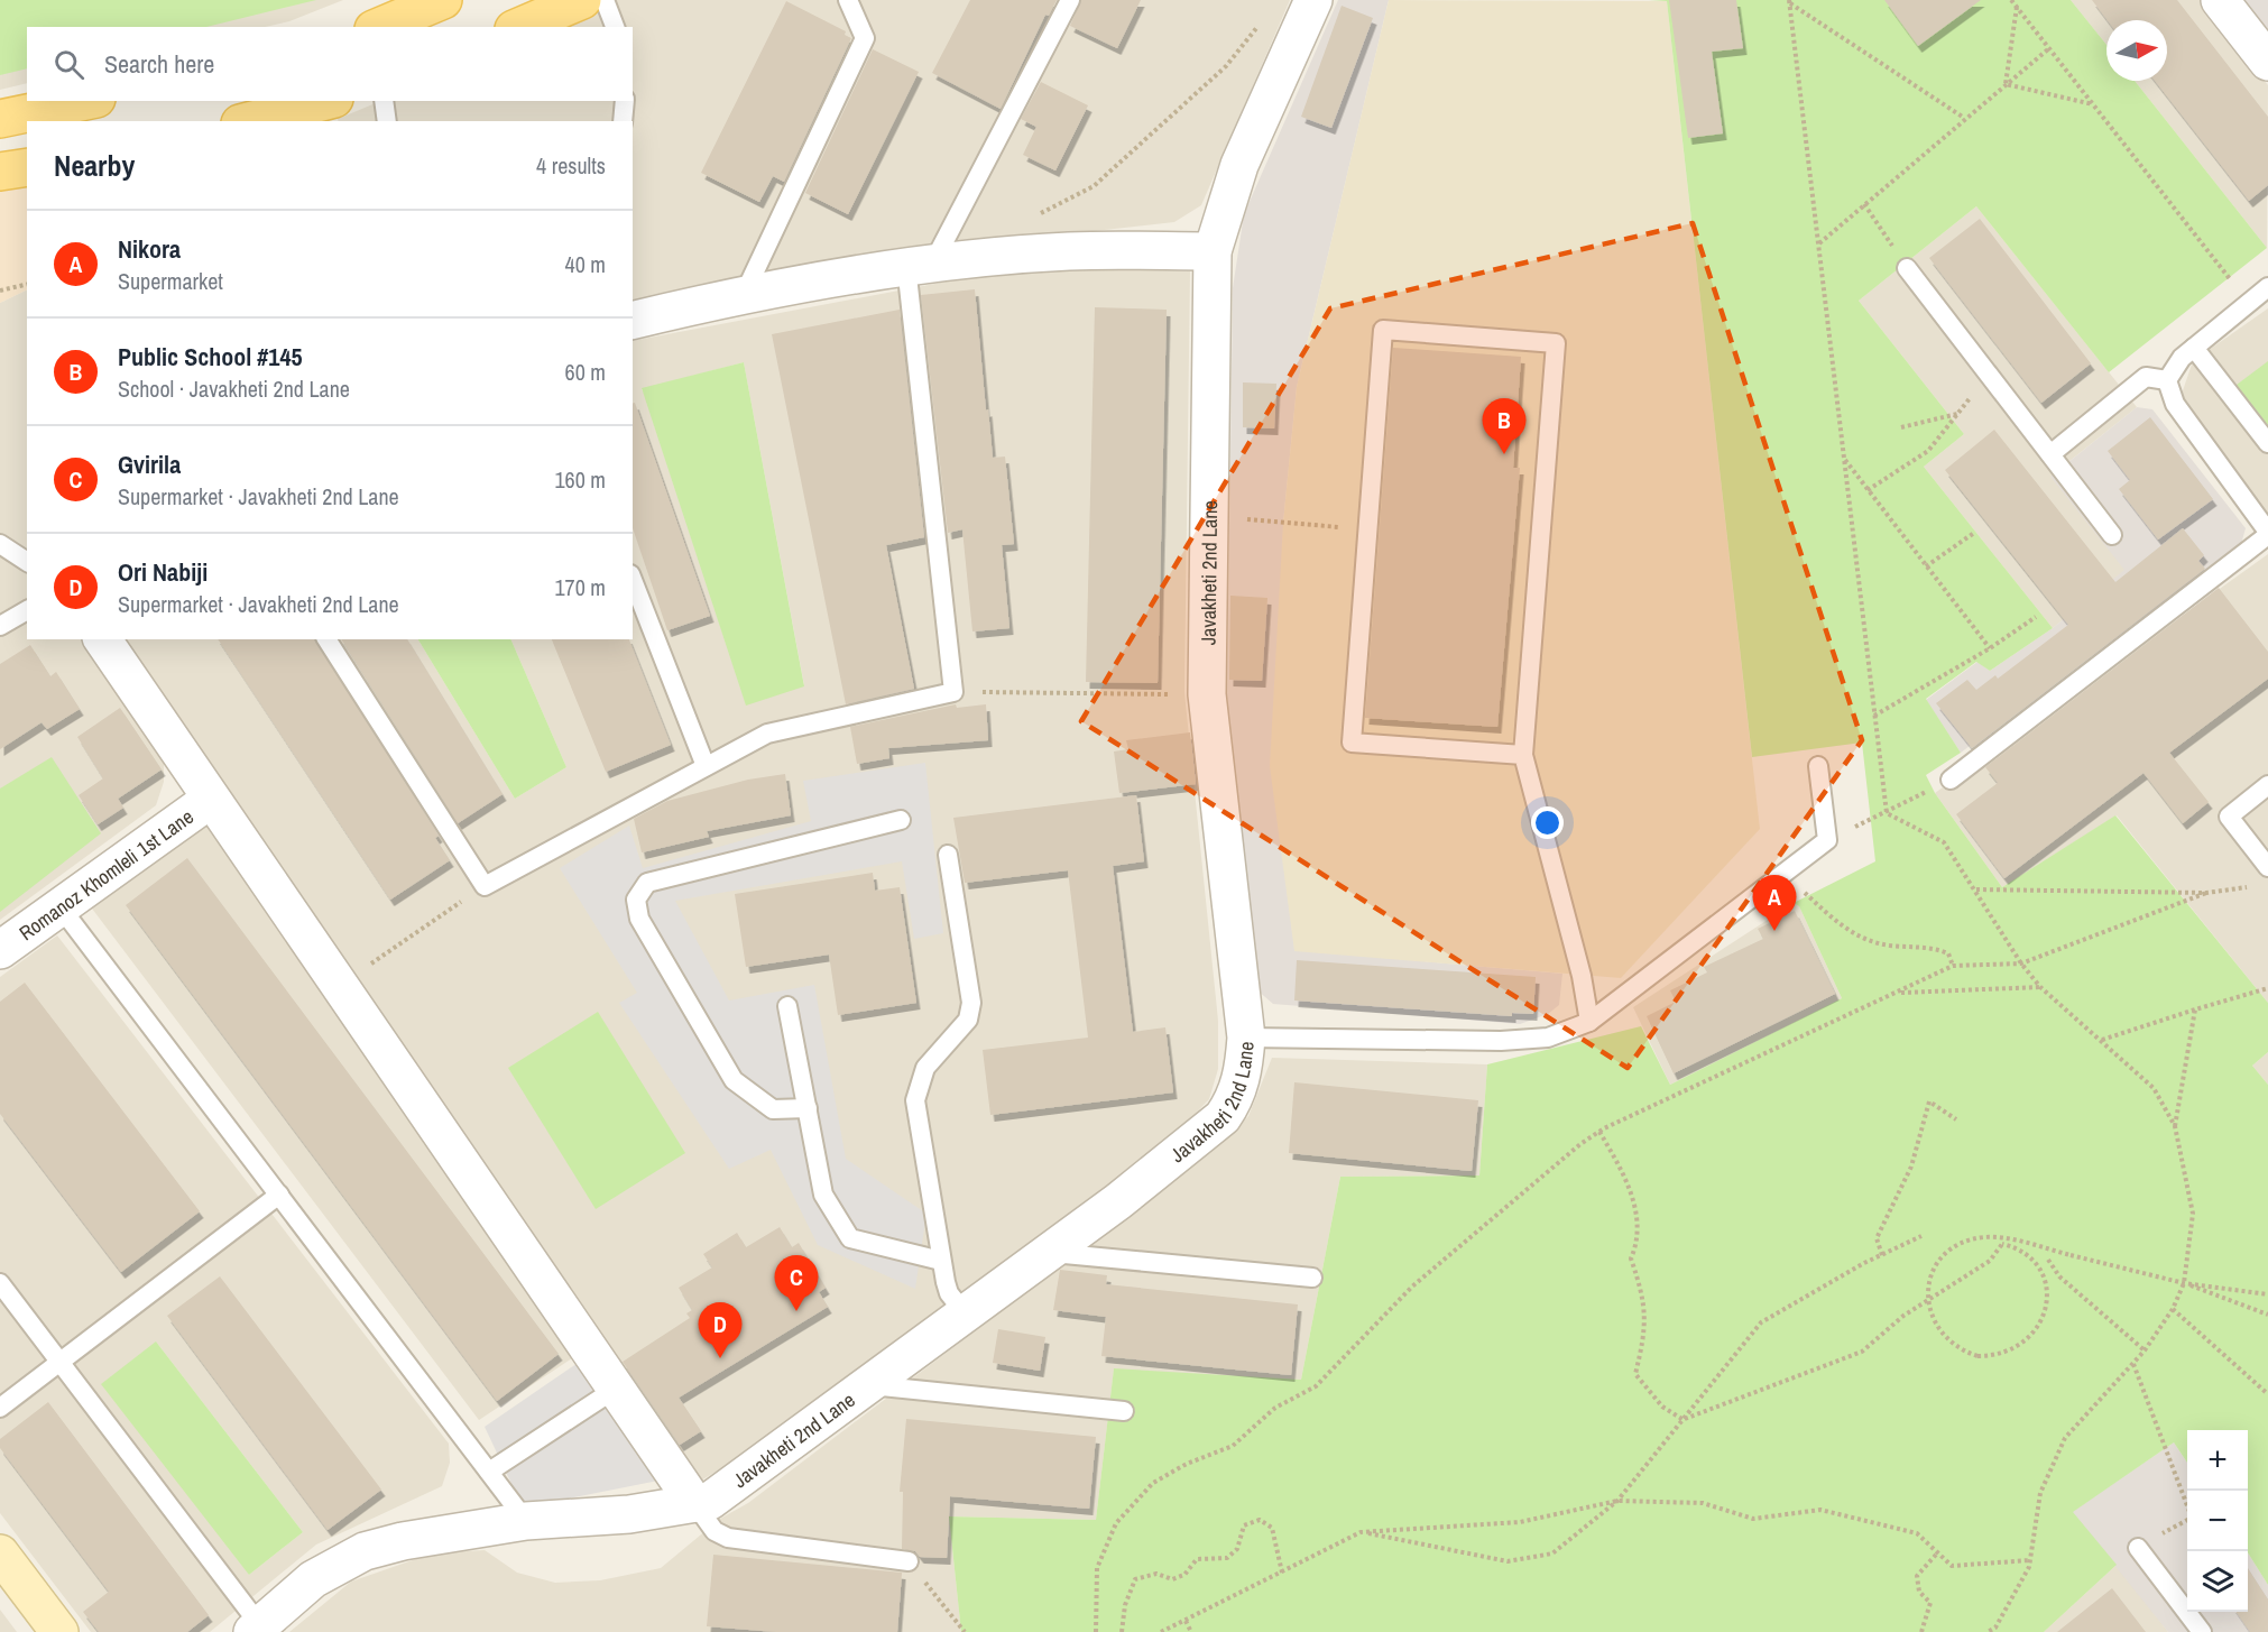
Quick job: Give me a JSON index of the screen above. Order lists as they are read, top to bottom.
{
  "streets": {
    "street": ["Javakheti 2nd Lane", "Romanoz Khomleli 1st Lane"]
  },
  "north": "right",
  "page": {
    "search": "Search here",
    "heading": ["Nearby", "4 results"],
    "list": [
      {
        "mark": "A",
        "name": "Nikora",
        "note": "Supermarket",
        "value": "40 m"
      },
      {
        "mark": "B",
        "name": "Public School #145",
        "note": "School · Javakheti 2nd Lane",
        "value": "60 m"
      },
      {
        "mark": "C",
        "name": "Gvirila",
        "note": "Supermarket · Javakheti 2nd Lane",
        "value": "160 m"
      },
      {
        "mark": "D",
        "name": "Ori Nabiji",
        "note": "Supermarket · Javakheti 2nd Lane",
        "value": "170 m"
      }
    ],
    "pins": [
      "B",
      "A",
      "C",
      "D"
    ],
    "map_buttons": ["+", "−"]
  }
}
